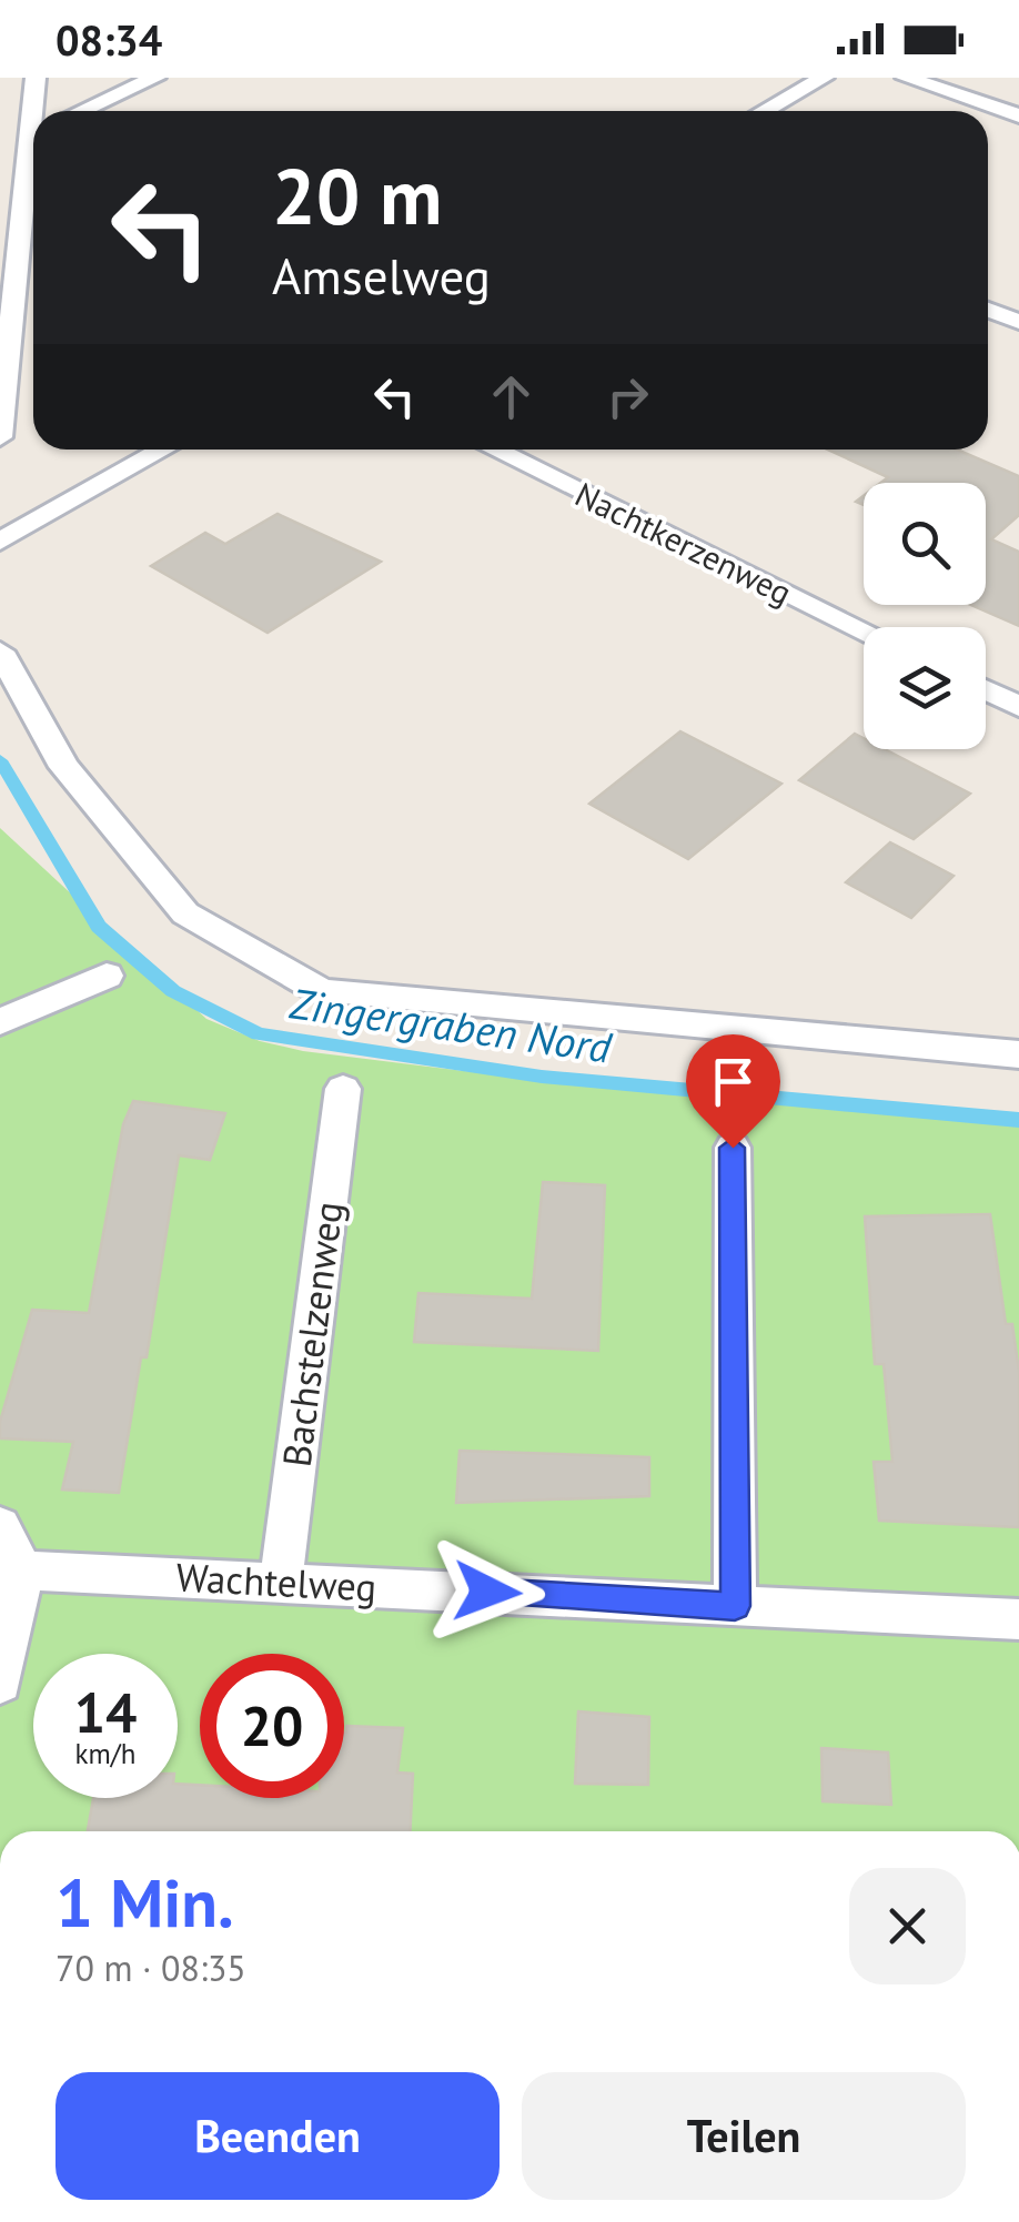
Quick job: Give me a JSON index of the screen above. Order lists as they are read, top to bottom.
{
  "streets": {
    "lane": ["Nachtkerzenweg", "Bachstelzenweg", "Wachtelweg"]
  },
  "crossings": [
    ["Bachstelzenweg", "Wachtelweg"]
  ],
  "water": ["Zingergraben Nord"],
  "page": {
    "status": "08:34",
    "turn": ["20 m", "Amselweg"],
    "speed": "14 km/h",
    "limit": "20",
    "heading": ["1 Min.", "70 m · 08:35"],
    "buttons": ["Beenden", "Teilen"]
  }
}
